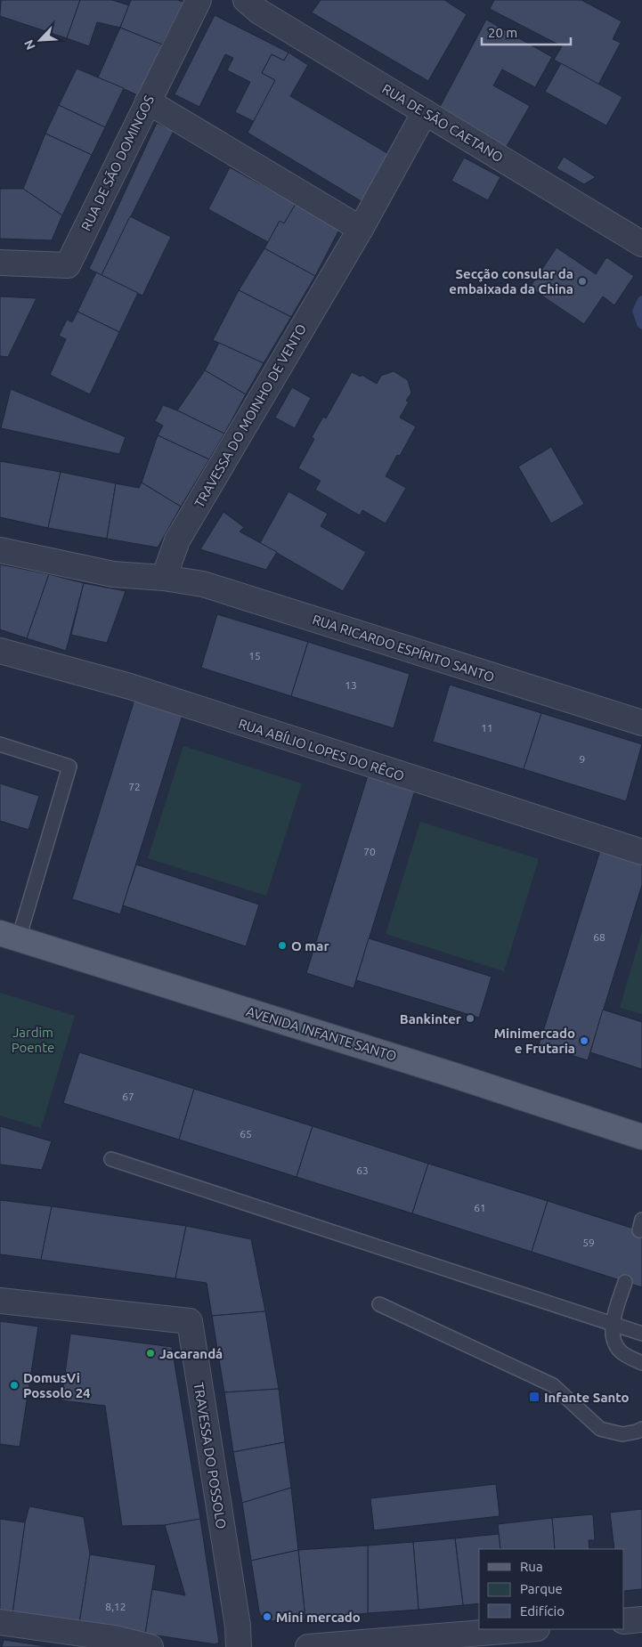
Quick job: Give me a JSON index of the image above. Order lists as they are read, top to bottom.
{
  "streets": {
    "main road": ["AVENIDA INFANTE SANTO"],
    "street": [
      "RUA DE SÃO CAETANO",
      "RUA DE SÃO DOMINGOS",
      "TRAVESSA DO MOINHO DE VENTO",
      "RUA RICARDO ESPÍRITO SANTO",
      "RUA ABÍLIO LOPES DO RÊGO",
      "TRAVESSA DO POSSOLO"
    ]
  },
  "crossings": [
    ["RUA DE SÃO CAETANO", "TRAVESSA DO MOINHO DE VENTO"],
    ["TRAVESSA DO MOINHO DE VENTO", "RUA RICARDO ESPÍRITO SANTO"]
  ],
  "parks": ["Jardim Poente"],
  "places": {
    "other": [
      "Secção consular da embaixada da China",
      "O mar",
      "Bankinter",
      "Minimercado e Frutaria",
      "Jacarandá",
      "DomusVi Possolo 24",
      "Mini mercado"
    ],
    "transit": ["Infante Santo"]
  },
  "house_numbers": [
    "15",
    "13",
    "11",
    "9",
    "72",
    "70",
    "68",
    "67",
    "65",
    "63",
    "61",
    "59",
    "8,12"
  ],
  "legend": ["Rua", "Parque", "Edifício"],
  "scale_bar": "20 m",
  "north": "bottom left"
}
